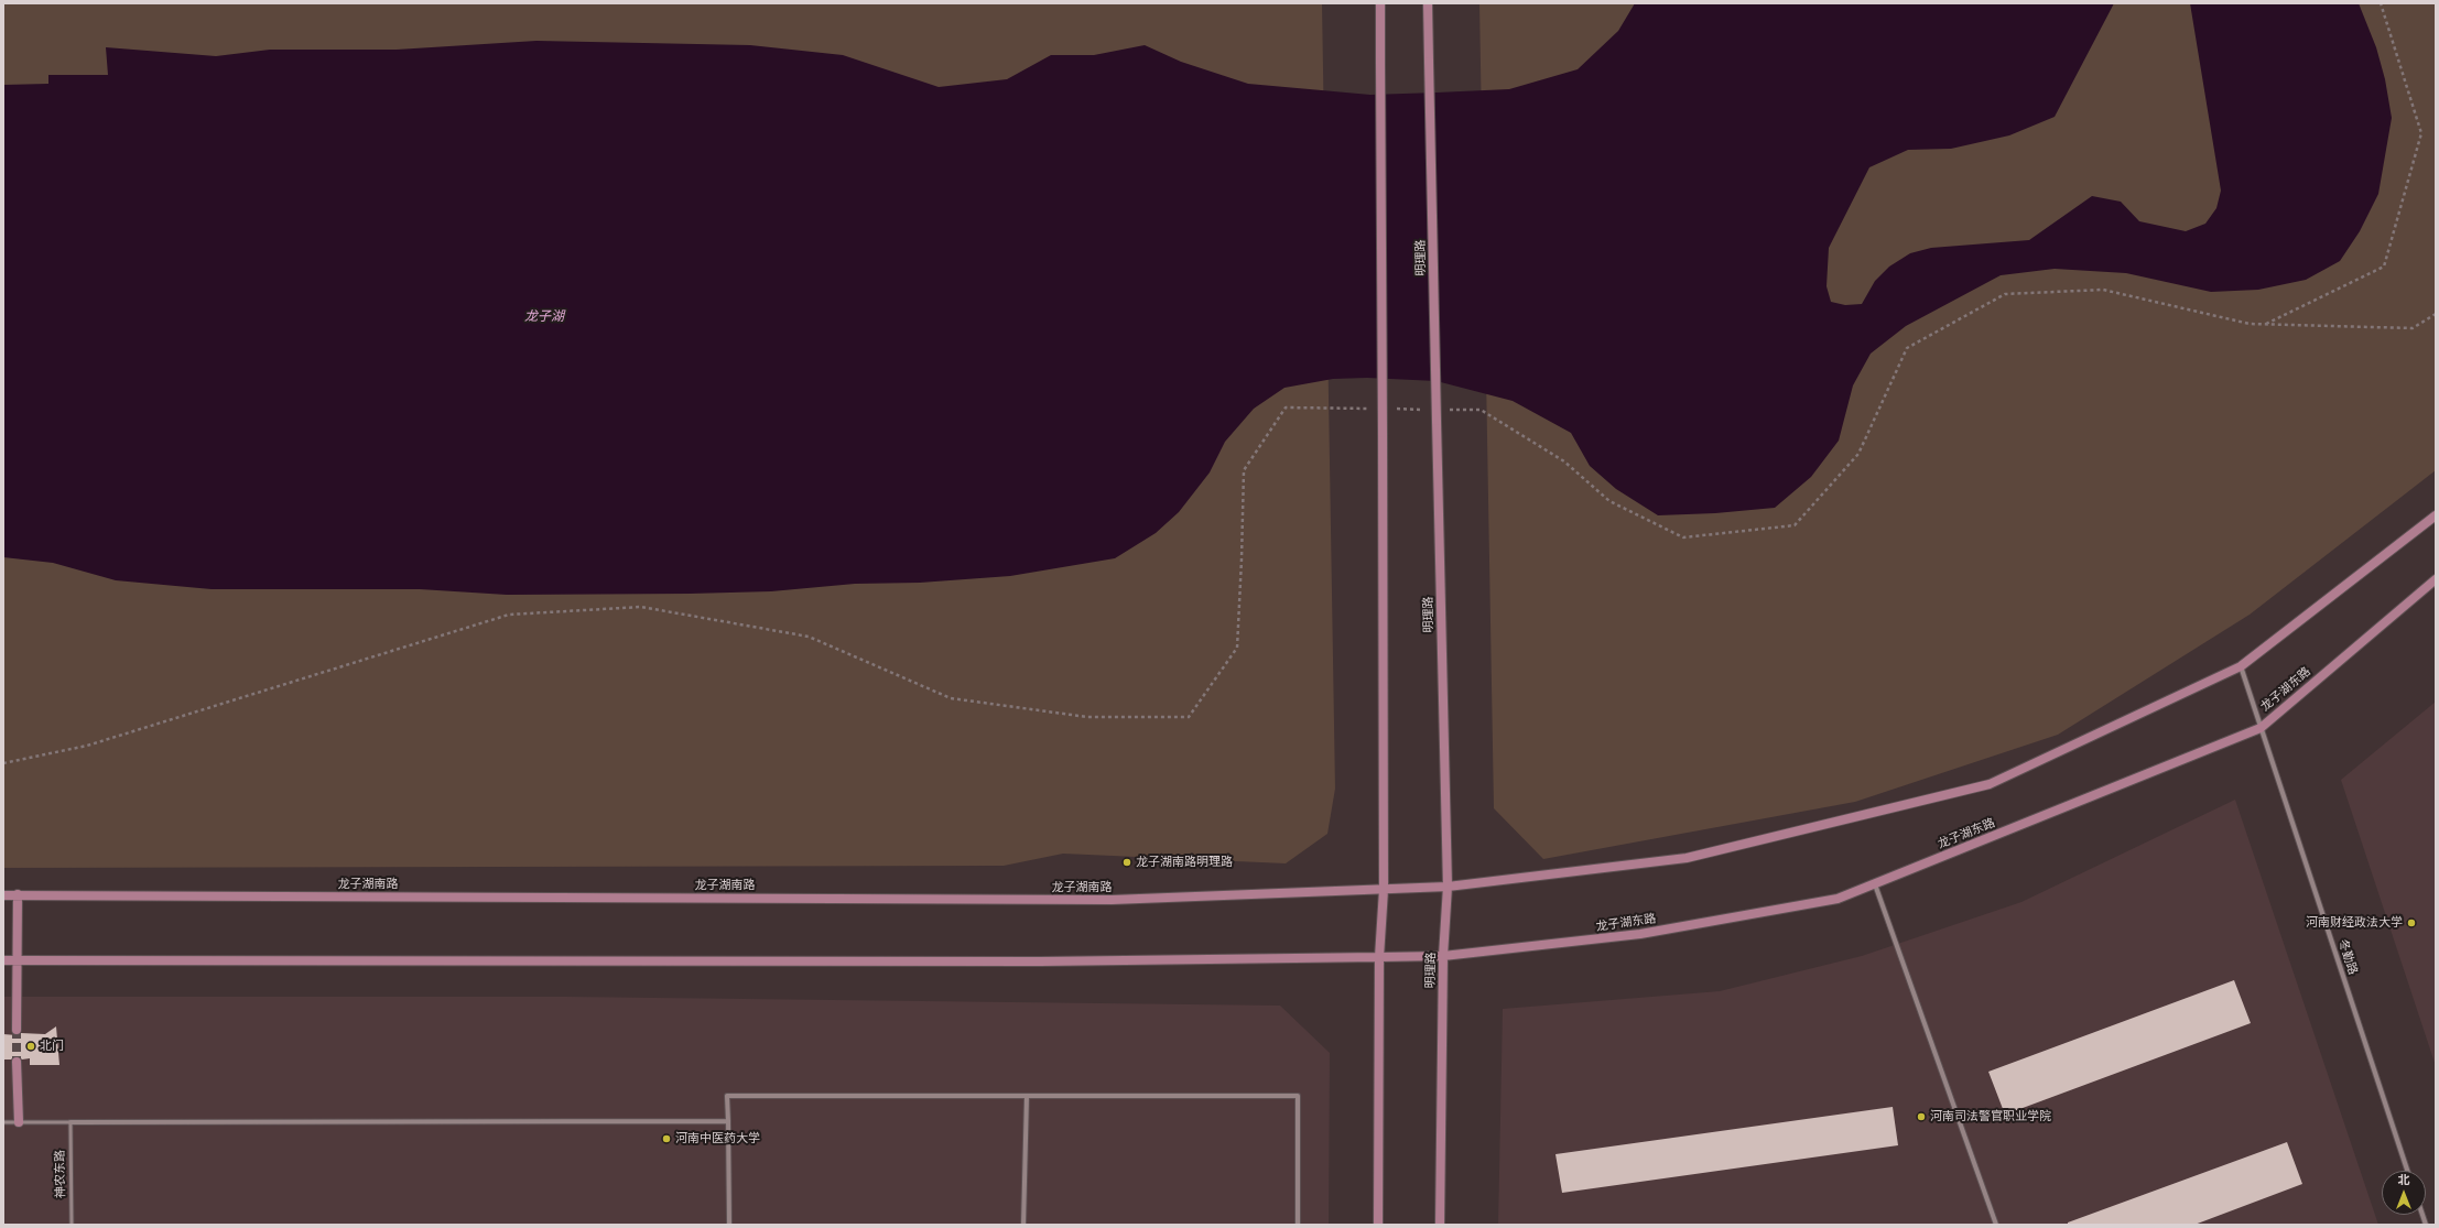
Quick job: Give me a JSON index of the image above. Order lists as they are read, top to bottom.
{
  "streets": {
    "street": [
      "明理路",
      "龙子湖东路",
      "龙子湖南路",
      "冬勤路"
    ],
    "lane": ["神农东路"]
  },
  "crossings": [
    ["明理路", "龙子湖东路"],
    ["明理路", "龙子湖南路"],
    ["龙子湖东路", "冬勤路"]
  ],
  "water": ["龙子湖"],
  "places": [
    "龙子湖南路明理路",
    "河南财经政法大学",
    "北门",
    "河南司法警官职业学院",
    "河南中医药大学"
  ],
  "north": "top"
}
